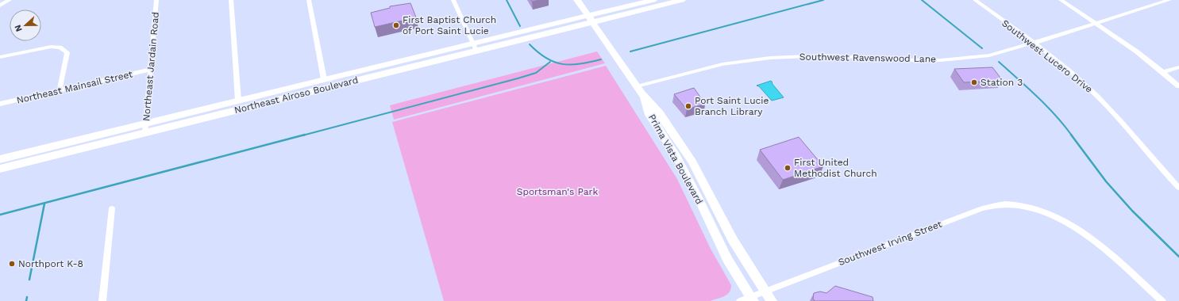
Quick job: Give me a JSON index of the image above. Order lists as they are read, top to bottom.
{
  "streets": {
    "main road": ["Northeast Airoso Boulevard", "Prima Vista Boulevard"],
    "street": [
      "Southwest Lucero Drive",
      "Southwest Ravenswood Lane",
      "Northeast Jardain Road",
      "Northeast Mainsail Street",
      "Southwest Irving Street"
    ]
  },
  "crossings": [
    ["Southwest Lucero Drive", "Southwest Ravenswood Lane"],
    ["Southwest Ravenswood Lane", "Prima Vista Boulevard"],
    ["Northeast Jardain Road", "Northeast Mainsail Street"],
    ["Northeast Jardain Road", "Northeast Airoso Boulevard"],
    ["Prima Vista Boulevard", "Southwest Irving Street"]
  ],
  "parks": ["Sportsman's Park"],
  "places": [
    "First Baptist Church of Port Saint Lucie",
    "Station 3",
    "Port Saint Lucie Branch Library",
    "First United Methodist Church",
    "Northport K-8"
  ],
  "north": "left"
}
